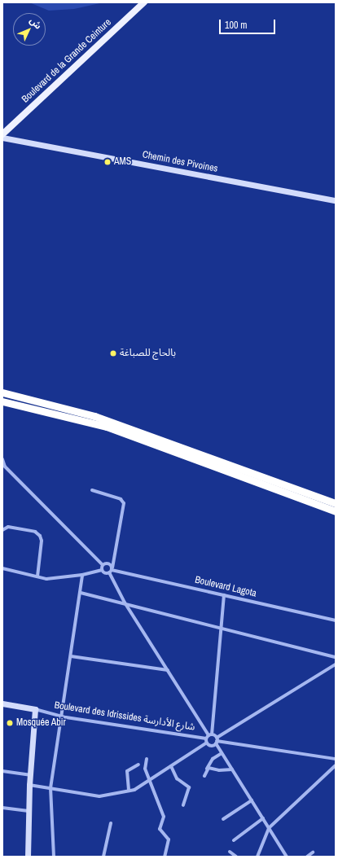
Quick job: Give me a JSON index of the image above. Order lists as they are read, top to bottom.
{
  "streets": {
    "main road": ["Boulevard de la Grande Ceinture"],
    "street": ["Chemin des Pivoines", "Boulevard Lagota", "Boulevard des Idrissides شارع الأدارسة"]
  },
  "places": ["AMS", "بالحاج للصباغة", "Mosquée Abir"],
  "scale_bar": "100 m",
  "north": "top right"
}
